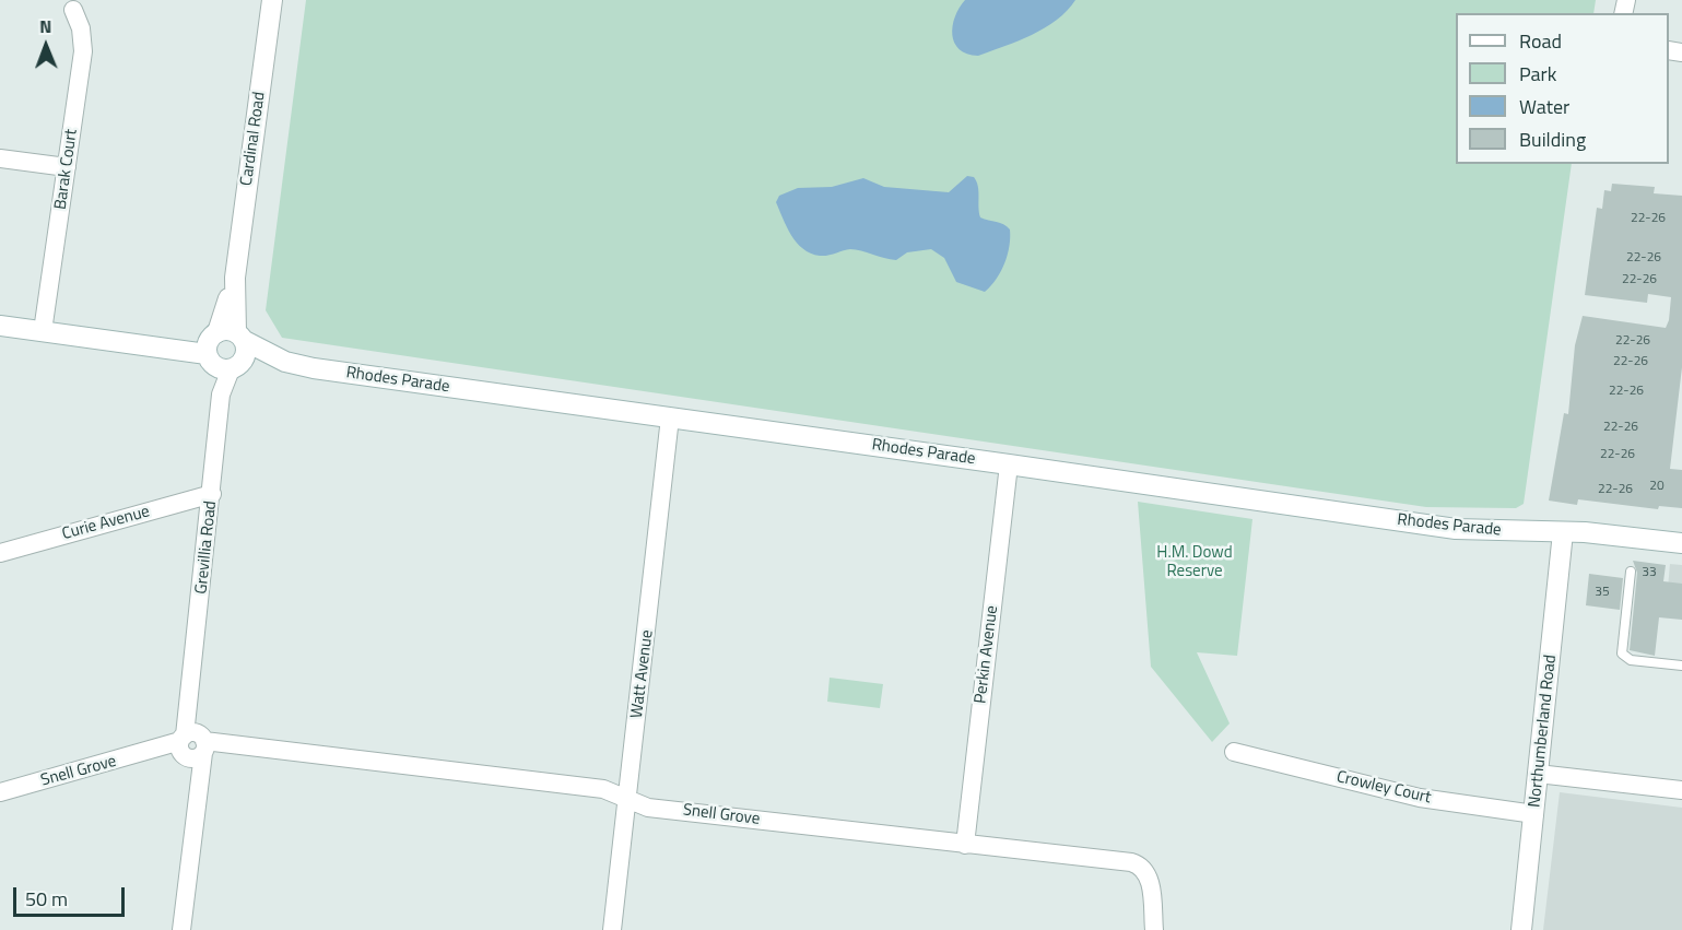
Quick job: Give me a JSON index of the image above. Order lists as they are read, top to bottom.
{
  "streets": {
    "main road": ["Cardinal Road", "Rhodes Parade", "Northumberland Road"],
    "street": [
      "Barak Court",
      "Curie Avenue",
      "Grevillia Road",
      "Perkin Avenue",
      "Watt Avenue",
      "Snell Grove",
      "Crowley Court"
    ]
  },
  "crossings": [
    ["Cardinal Road", "Rhodes Parade"],
    ["Cardinal Road", "Grevillia Road"],
    ["Barak Court", "Rhodes Parade"],
    ["Rhodes Parade", "Grevillia Road"],
    ["Rhodes Parade", "Perkin Avenue"],
    ["Rhodes Parade", "Watt Avenue"],
    ["Rhodes Parade", "Northumberland Road"],
    ["Curie Avenue", "Grevillia Road"],
    ["Grevillia Road", "Snell Grove"],
    ["Perkin Avenue", "Snell Grove"],
    ["Watt Avenue", "Snell Grove"],
    ["Northumberland Road", "Crowley Court"]
  ],
  "parks": ["H.M. Dowd Reserve"],
  "house_numbers": [
    "22-26",
    "22-26",
    "22-26",
    "22-26",
    "22-26",
    "22-26",
    "22-26",
    "22-26",
    "20",
    "22-26",
    "33",
    "35"
  ],
  "legend": [
    "Road",
    "Park",
    "Water",
    "Building"
  ],
  "scale_bar": "50 m",
  "north": "top"
}
